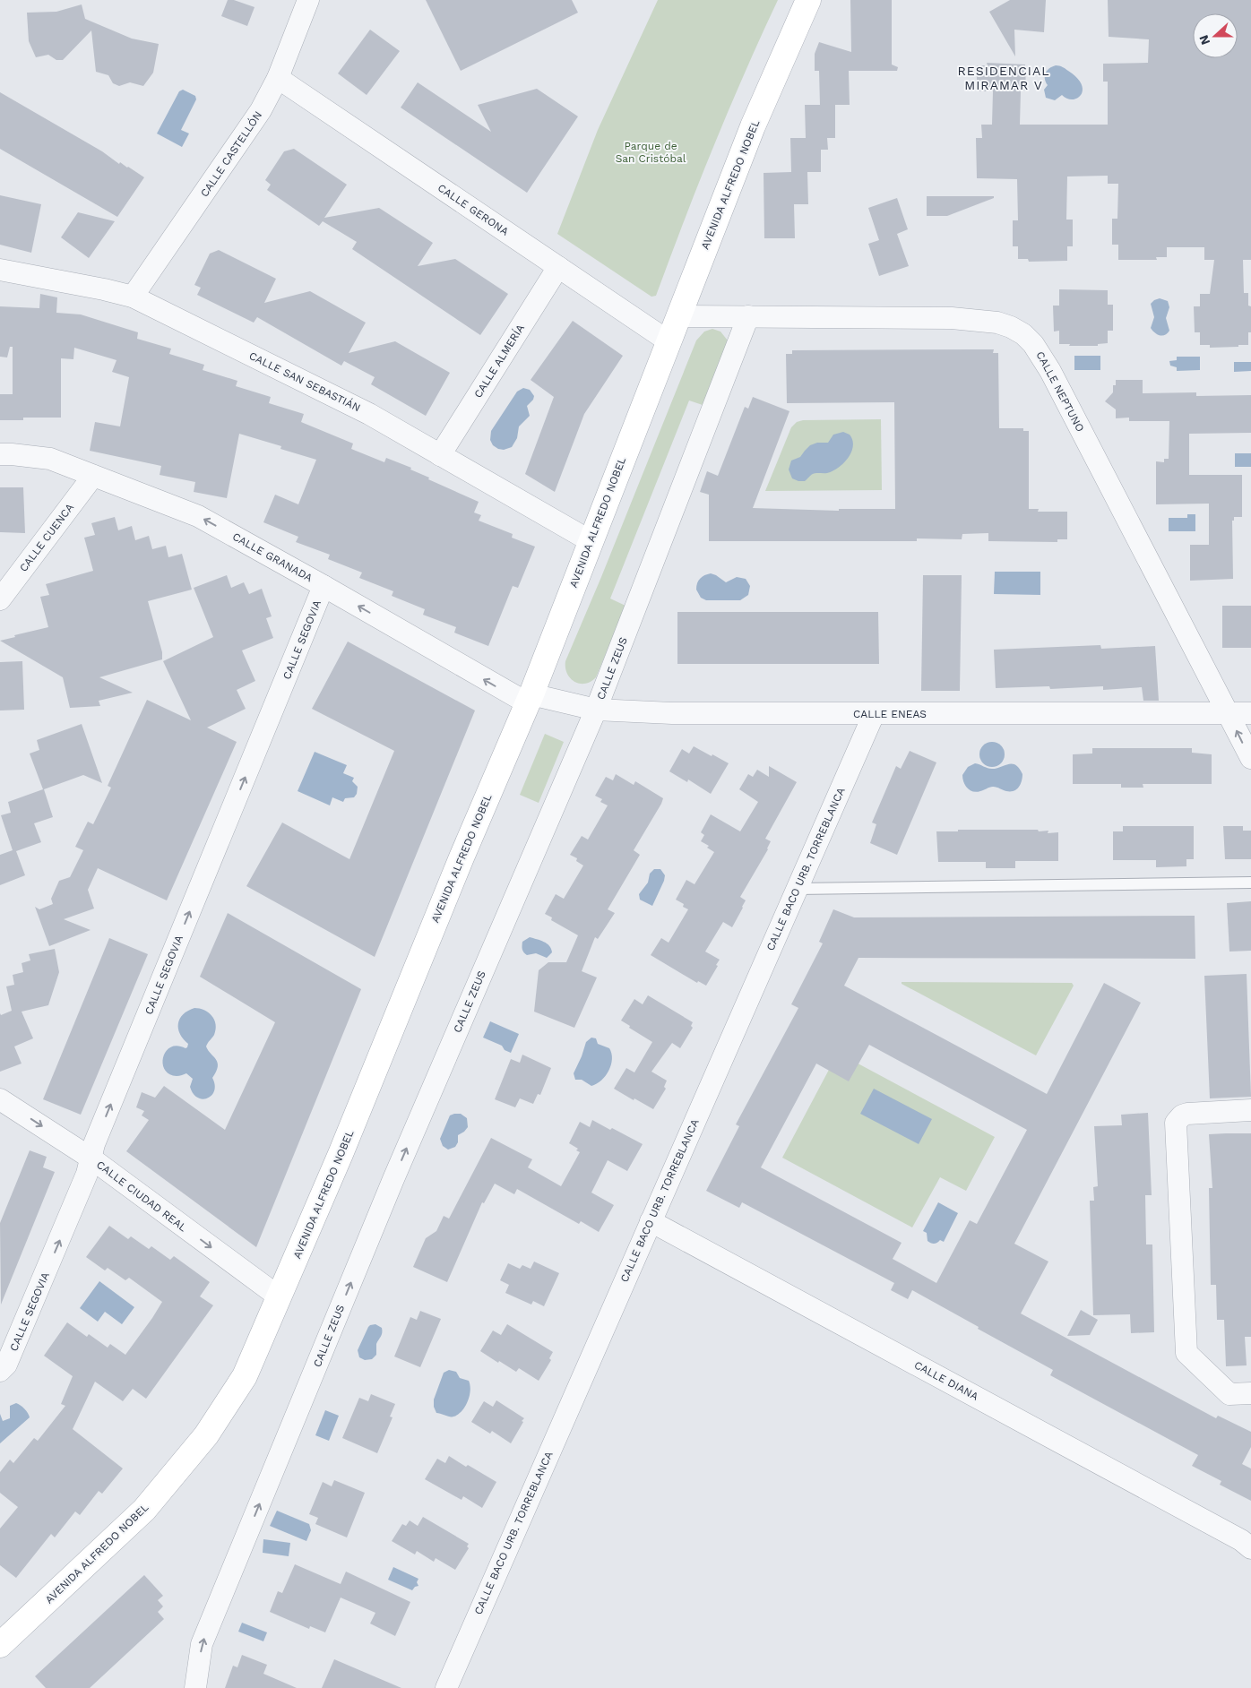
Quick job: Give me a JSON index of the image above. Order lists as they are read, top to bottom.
{
  "streets": {
    "main road": ["AVENIDA ALFREDO NOBEL"],
    "street": [
      "CALLE CASTELLÓN",
      "CALLE GERONA",
      "CALLE ALMERÍA",
      "CALLE SAN SEBASTIÁN",
      "CALLE NEPTUNO",
      "CALLE CUENCA",
      "CALLE GRANADA",
      "CALLE SEGOVIA",
      "CALLE ZEUS",
      "CALLE ENEAS",
      "CALLE BACO URB. TORREBLANCA",
      "CALLE CIUDAD REAL",
      "CALLE DIANA"
    ]
  },
  "crossings": [
    ["CALLE CASTELLÓN", "CALLE GERONA"],
    ["CALLE CASTELLÓN", "CALLE SAN SEBASTIÁN"],
    ["AVENIDA ALFREDO NOBEL", "CALLE GERONA"],
    ["AVENIDA ALFREDO NOBEL", "CALLE SAN SEBASTIÁN"],
    ["AVENIDA ALFREDO NOBEL", "CALLE NEPTUNO"],
    ["AVENIDA ALFREDO NOBEL", "CALLE GRANADA"],
    ["AVENIDA ALFREDO NOBEL", "CALLE ENEAS"],
    ["AVENIDA ALFREDO NOBEL", "CALLE CIUDAD REAL"],
    ["CALLE GERONA", "CALLE ALMERÍA"],
    ["CALLE ALMERÍA", "CALLE SAN SEBASTIÁN"],
    ["CALLE NEPTUNO", "CALLE ZEUS"],
    ["CALLE NEPTUNO", "CALLE ENEAS"],
    ["CALLE CUENCA", "CALLE GRANADA"],
    ["CALLE GRANADA", "CALLE SEGOVIA"],
    ["CALLE GRANADA", "CALLE ENEAS"],
    ["CALLE SEGOVIA", "CALLE CIUDAD REAL"],
    ["CALLE ZEUS", "CALLE ENEAS"],
    ["CALLE ENEAS", "CALLE BACO URB. TORREBLANCA"],
    ["CALLE BACO URB. TORREBLANCA", "CALLE DIANA"]
  ],
  "one_way": [
    "CALLE GRANADA",
    "CALLE SEGOVIA",
    "CALLE ZEUS",
    "CALLE CIUDAD REAL"
  ],
  "districts": ["RESIDENCIAL MIRAMAR V"],
  "parks": ["Parque de San Cristóbal"],
  "north": "left"
}
